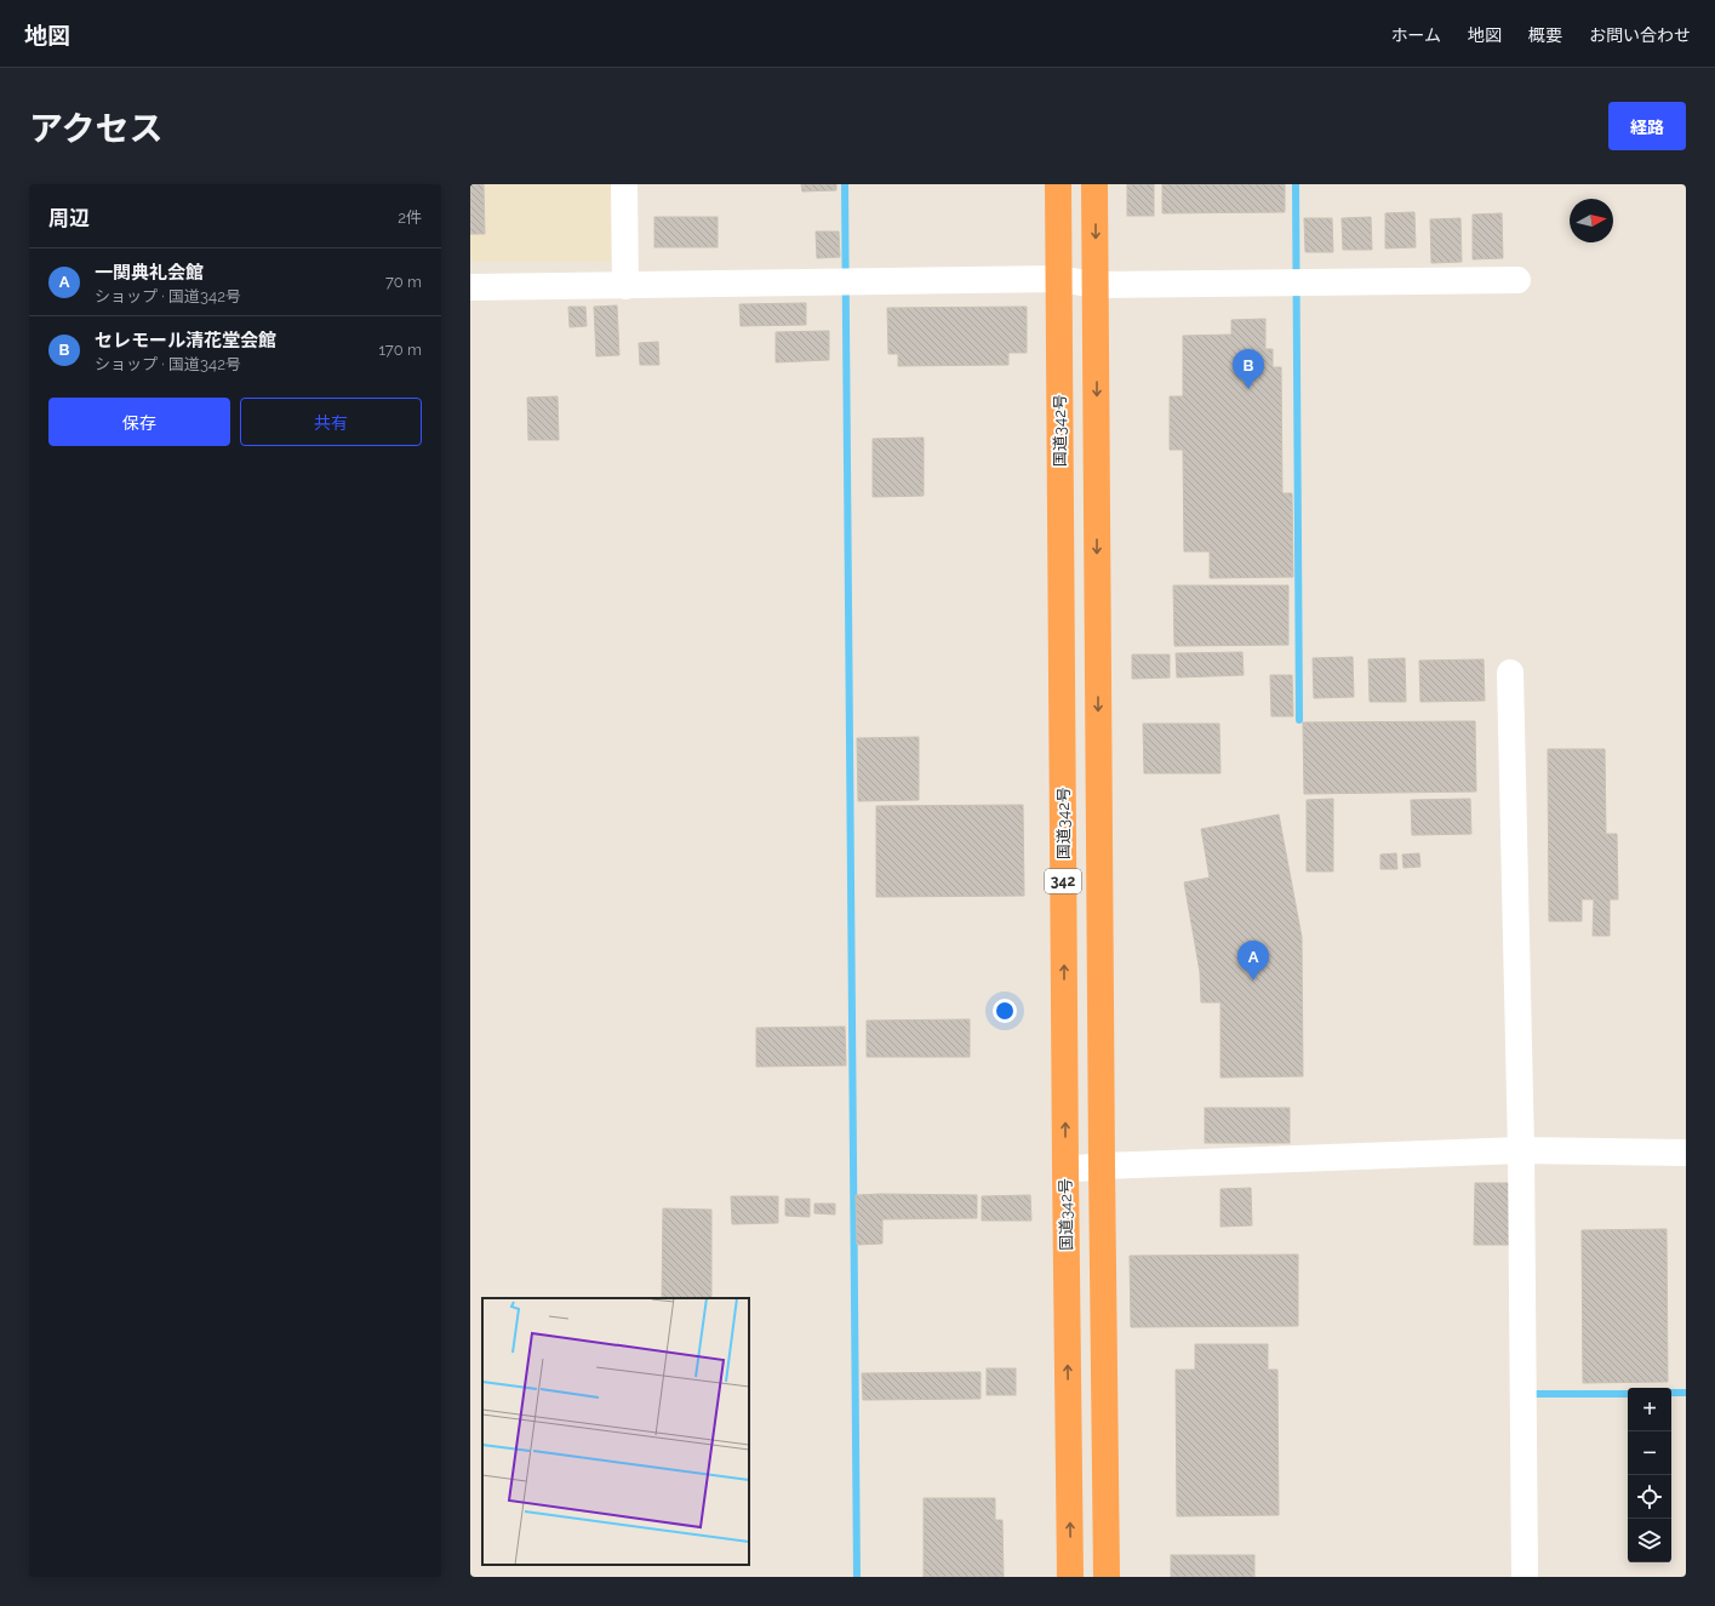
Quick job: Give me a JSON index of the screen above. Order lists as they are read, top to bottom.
{
  "streets": {
    "highway": ["国道342号", "342"]
  },
  "north": "right",
  "page": {
    "header": "地図",
    "nav": [
      "ホーム",
      "地図",
      "概要",
      "お問い合わせ"
    ],
    "title": "アクセス",
    "buttons": [
      "経路",
      ["保存", "共有"]
    ],
    "heading": ["周辺", "2件"],
    "list": [
      {
        "mark": "A",
        "name": "一関典礼会館",
        "note": "ショップ · 国道342号",
        "value": "70 m"
      },
      {
        "mark": "B",
        "name": "セレモール清花堂会館",
        "note": "ショップ · 国道342号",
        "value": "170 m"
      }
    ],
    "pins": ["B", "A"],
    "map_buttons": ["+", "−"]
  }
}
